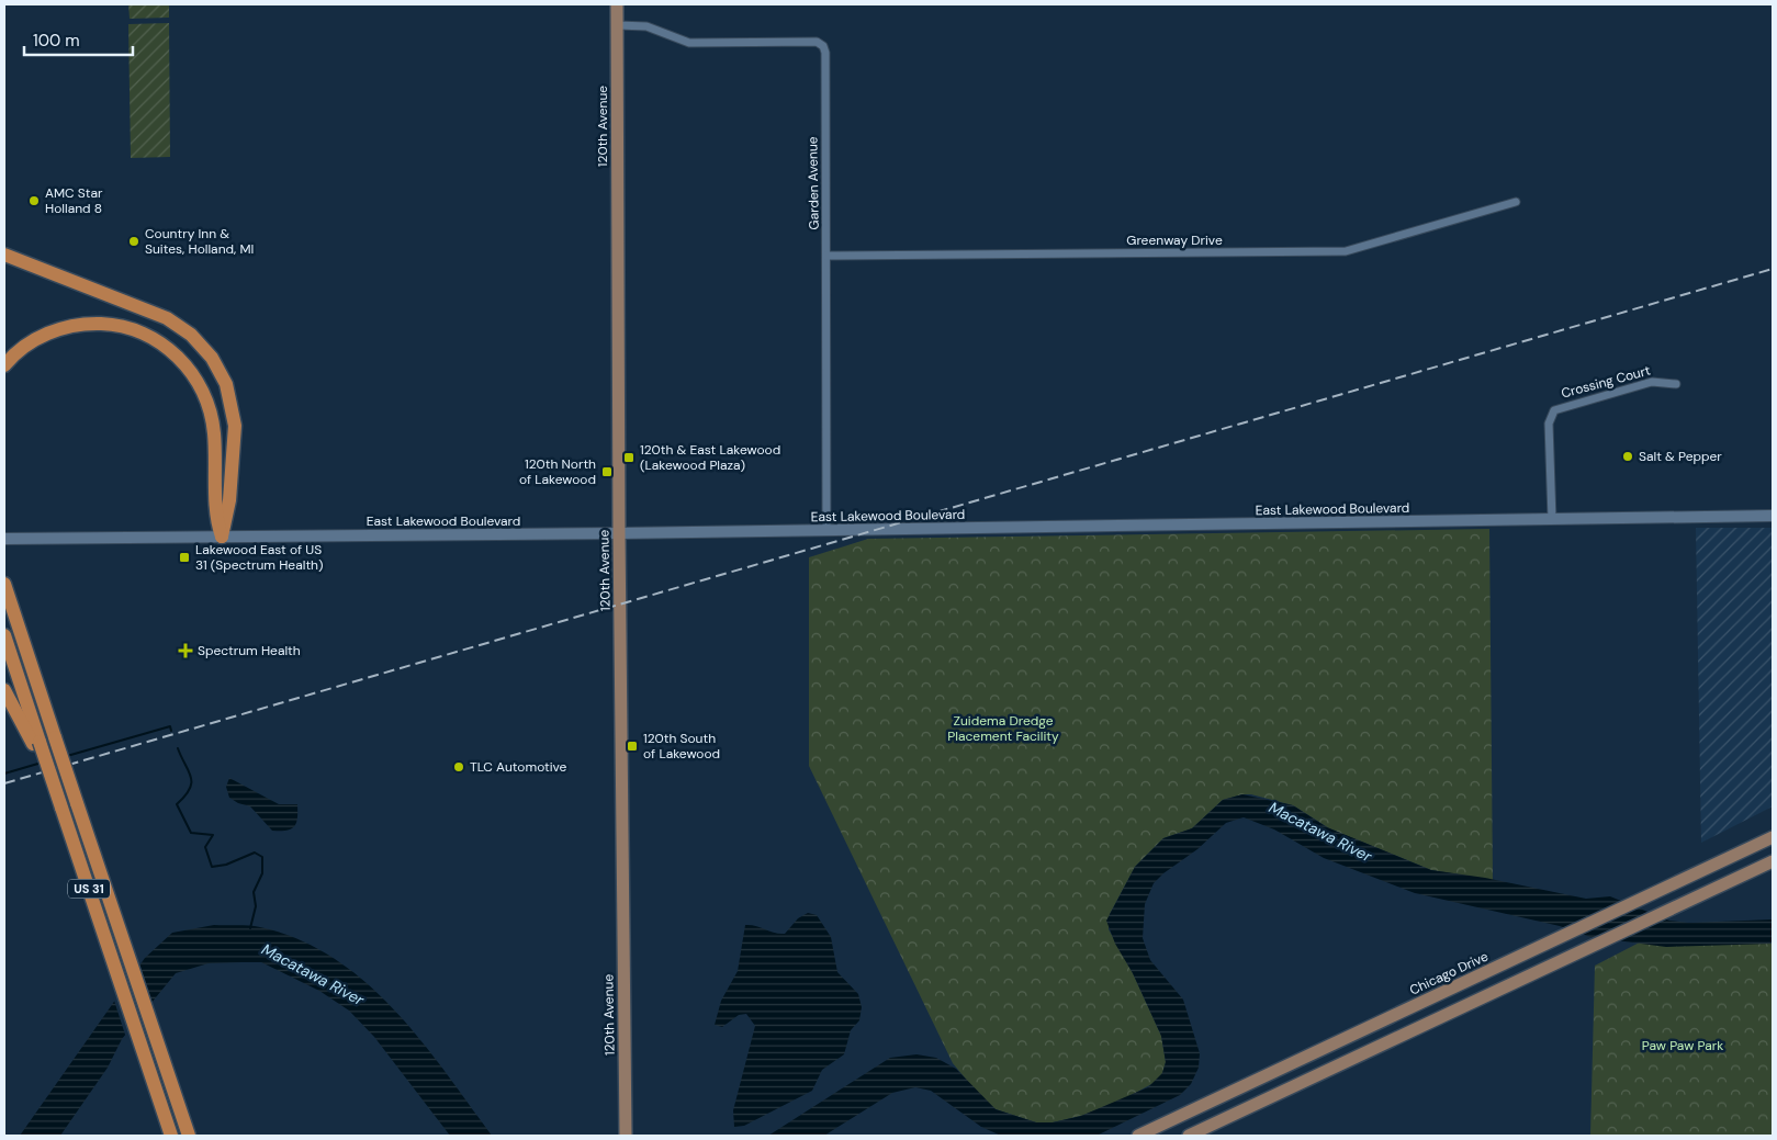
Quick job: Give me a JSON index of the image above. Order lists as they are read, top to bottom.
{
  "streets": {
    "highway": ["US 31"],
    "main road": ["120th Avenue", "East Lakewood Boulevard", "Chicago Drive"],
    "street": ["Garden Avenue", "Greenway Drive", "Crossing Court"]
  },
  "crossings": [
    ["120th Avenue", "Garden Avenue"],
    ["120th Avenue", "East Lakewood Boulevard"],
    ["Garden Avenue", "Greenway Drive"],
    ["Garden Avenue", "East Lakewood Boulevard"],
    ["Crossing Court", "East Lakewood Boulevard"]
  ],
  "water": ["Macatawa River"],
  "parks": ["Zuidema Dredge Placement Facility", "Paw Paw Park"],
  "places": {
    "other": [
      "AMC Star Holland 8",
      "Country Inn & Suites, Holland, MI",
      "Salt & Pepper",
      "TLC Automotive"
    ],
    "transit": [
      "120th & East Lakewood (Lakewood Plaza)",
      "120th North of Lakewood",
      "Lakewood East of US 31 (Spectrum Health)",
      "120th South of Lakewood"
    ],
    "health": ["Spectrum Health"]
  },
  "scale_bar": "100 m"
}
